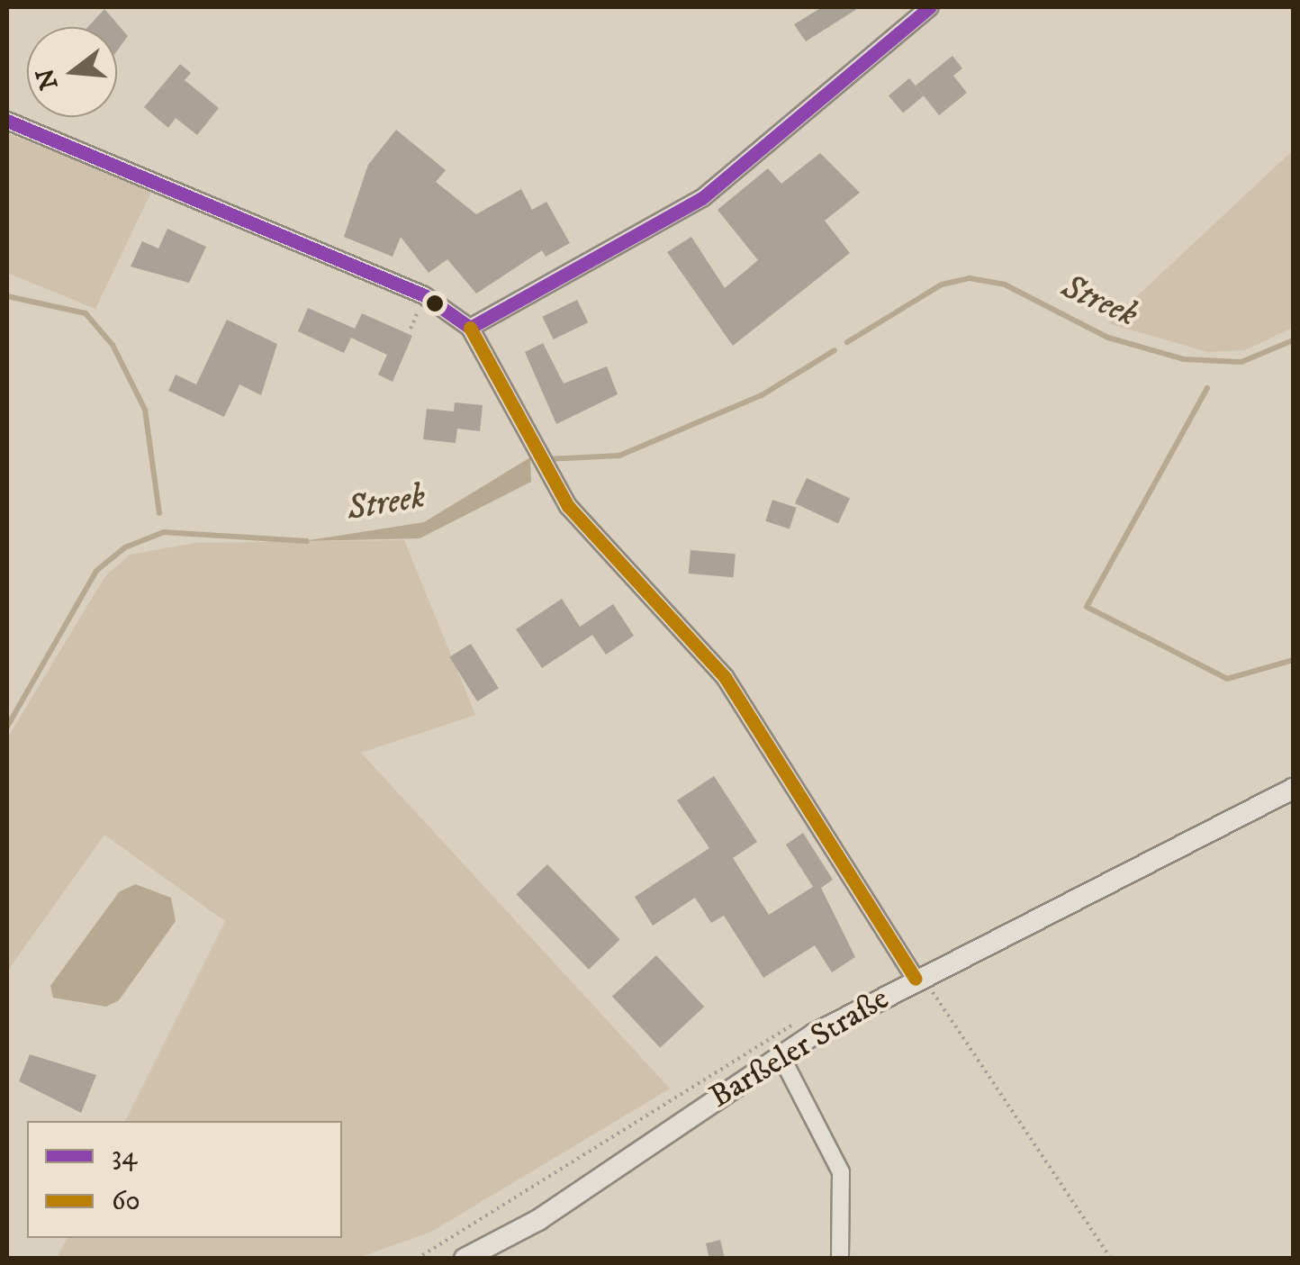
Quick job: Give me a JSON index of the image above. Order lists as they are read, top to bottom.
{
  "streets": {
    "main road": ["Barßeler Straße"]
  },
  "water": ["Streek"],
  "lines": ["transit line 34", "transit line 60"],
  "legend": ["34", "60"],
  "north": "left"
}
